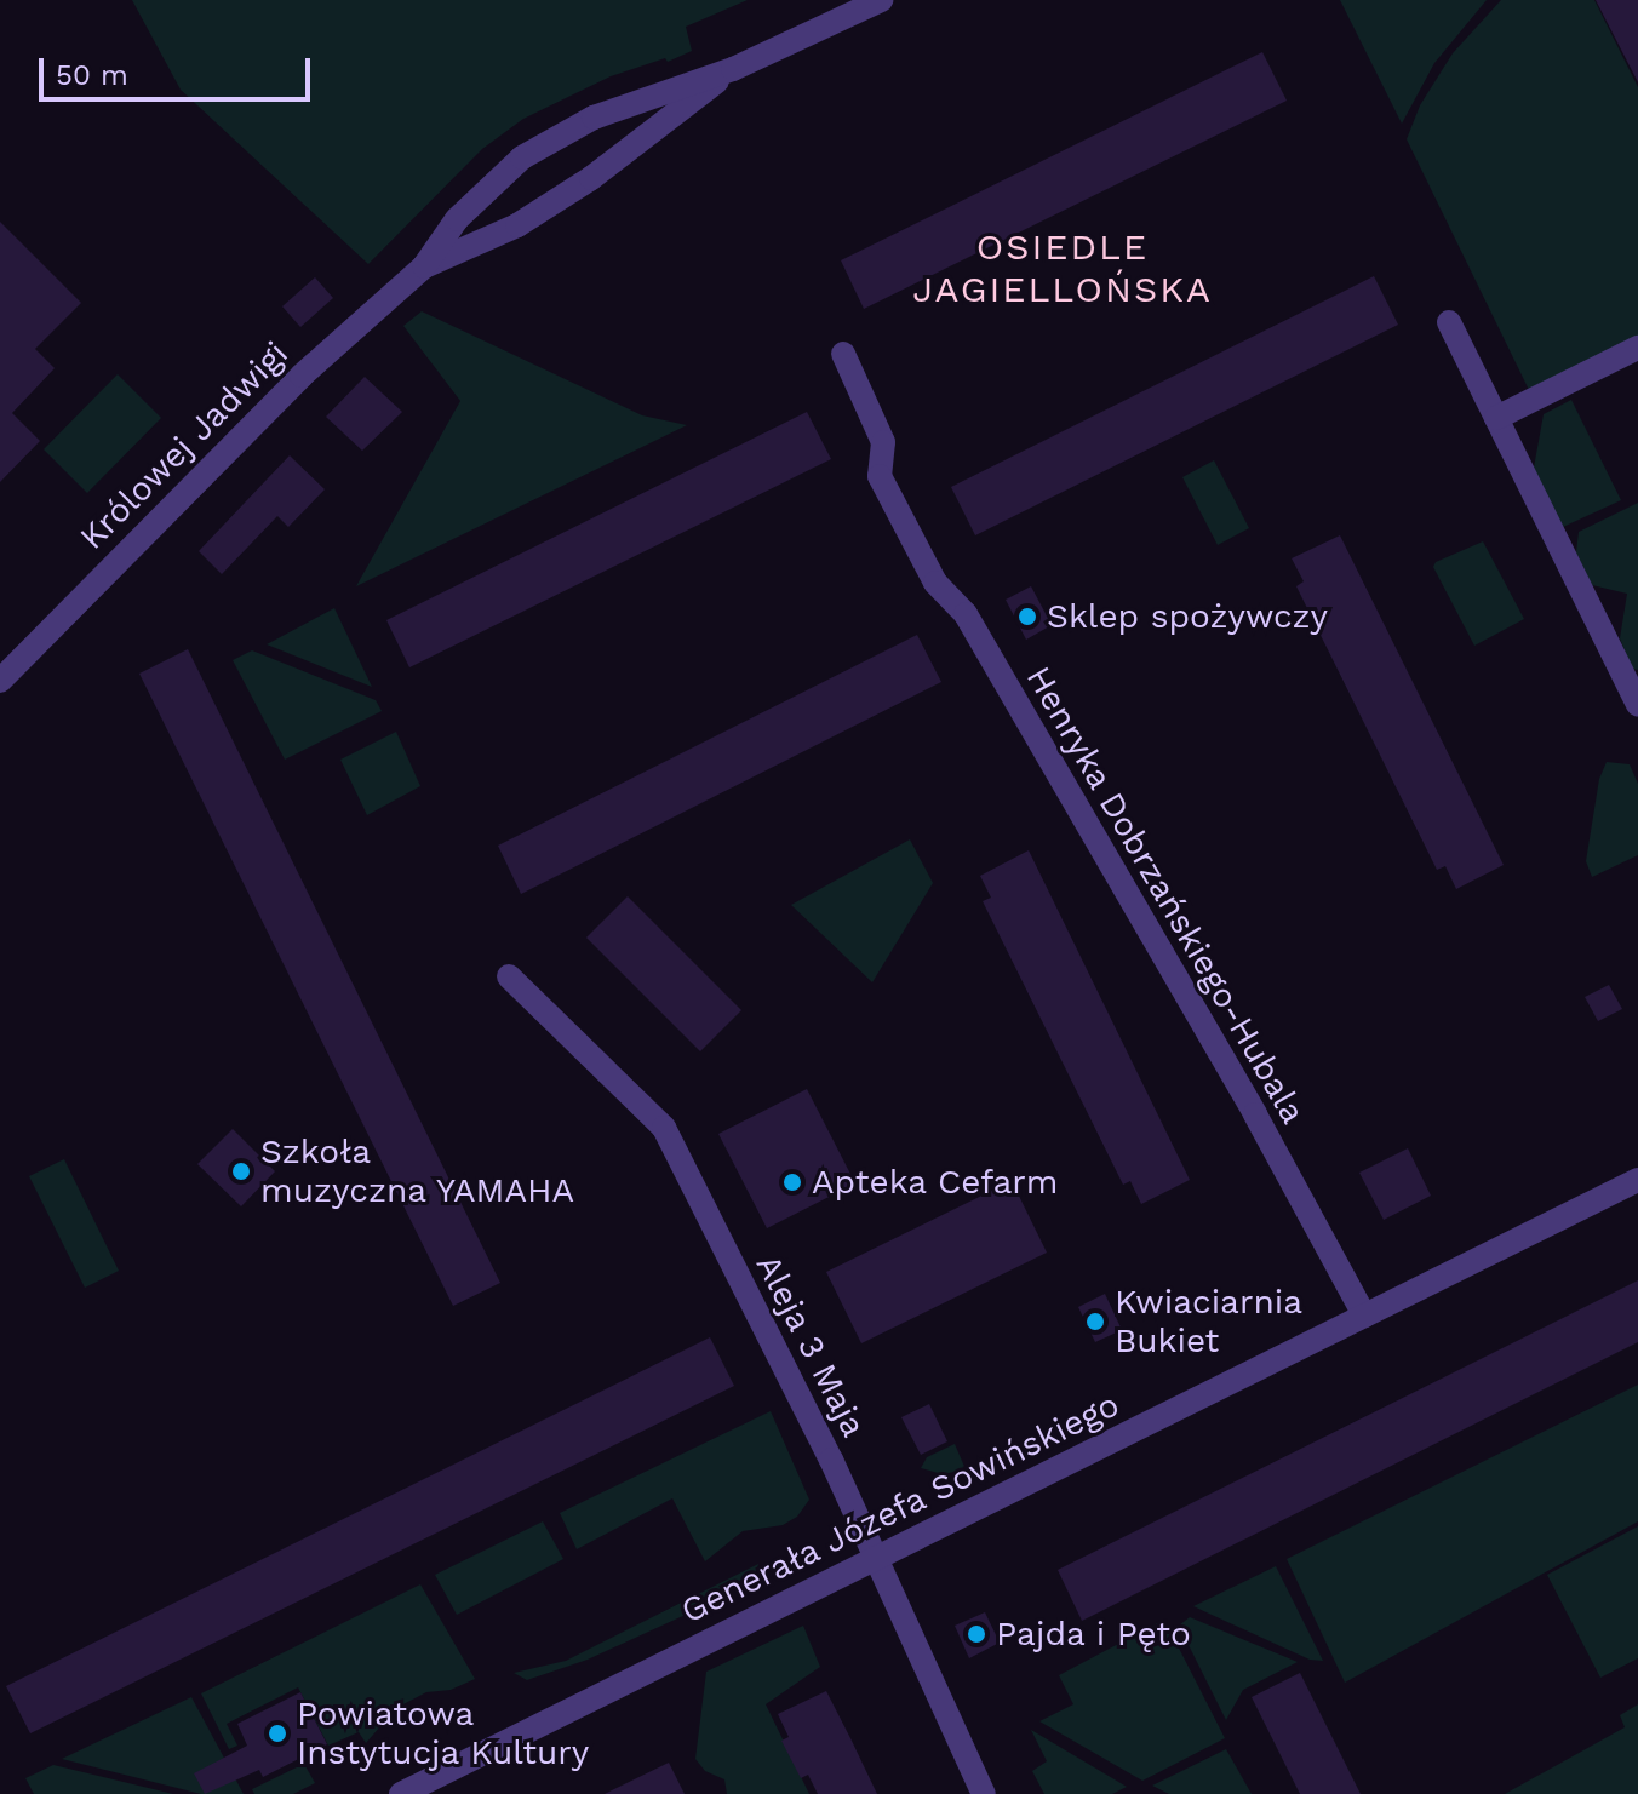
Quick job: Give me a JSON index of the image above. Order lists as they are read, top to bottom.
{
  "streets": {
    "street": [
      "Królowej Jadwigi",
      "Henryka Dobrzańskiego-Hubala",
      "Aleja 3 Maja",
      "Generała Józefa Sowińskiego"
    ]
  },
  "crossings": [
    ["Henryka Dobrzańskiego-Hubala", "Generała Józefa Sowińskiego"],
    ["Aleja 3 Maja", "Generała Józefa Sowińskiego"]
  ],
  "districts": ["OSIEDLE JAGIELLOŃSKA"],
  "places": [
    "Sklep spożywczy",
    "Szkoła muzyczna YAMAHA",
    "Apteka Cefarm",
    "Kwiaciarnia Bukiet",
    "Pajda i Pęto",
    "Powiatowa Instytucja Kultury"
  ],
  "scale_bar": "50 m"
}
